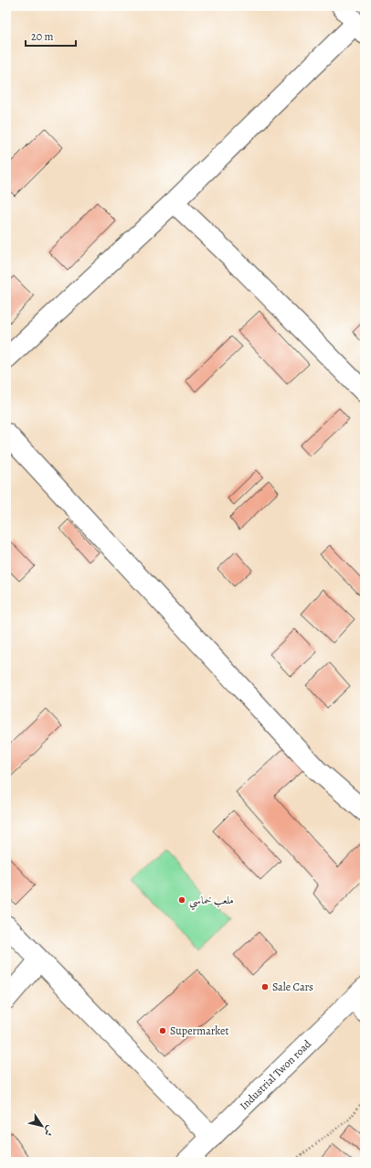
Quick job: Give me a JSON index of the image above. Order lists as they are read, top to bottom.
{
  "streets": {
    "main road": ["Industrial Twon road"]
  },
  "places": ["ملعب خماسي", "Sale Cars", "Supermarket"],
  "scale_bar": "20 m",
  "north": "bottom right"
}
